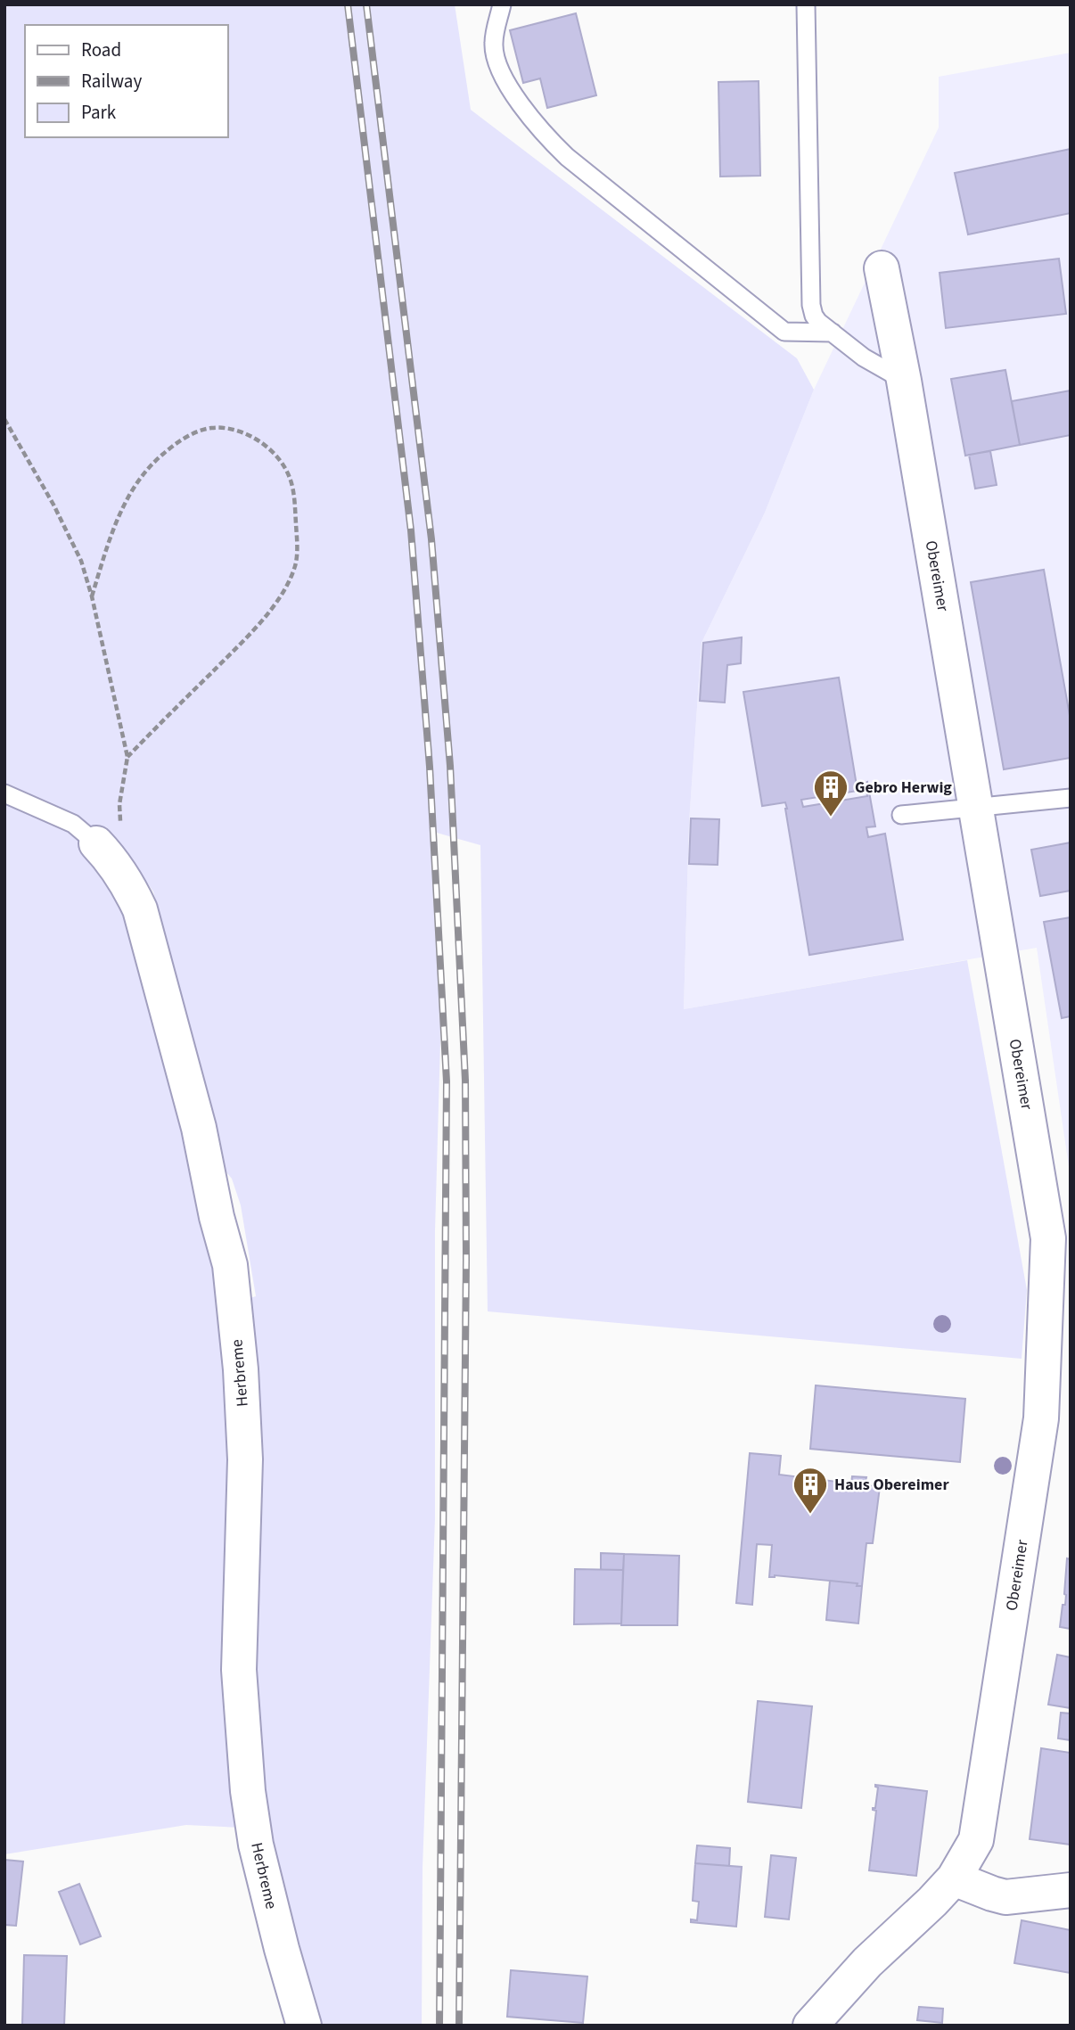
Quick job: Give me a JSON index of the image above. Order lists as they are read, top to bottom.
{
  "streets": {
    "street": ["Obereimer", "Herbreme"]
  },
  "places": {
    "building": ["Gebro Herwig", "Haus Obereimer"]
  },
  "legend": ["Road", "Railway", "Park"]
}
